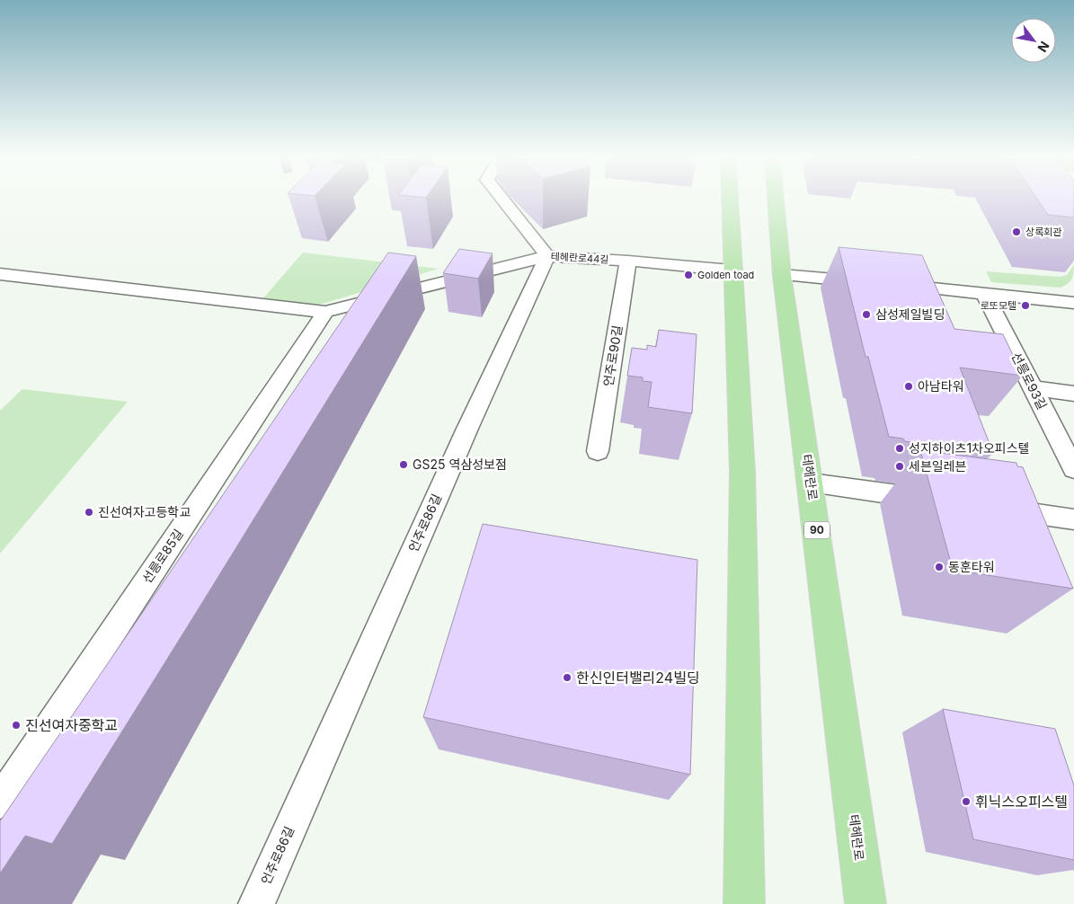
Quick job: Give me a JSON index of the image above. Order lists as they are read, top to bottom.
{
  "streets": {
    "main road": ["테헤란로", "90"],
    "street": [
      "테헤란로44길",
      "언주로90길",
      "선릉로93길",
      "언주로86길",
      "선릉로85길"
    ]
  },
  "crossings": [
    ["테헤란로44길", "언주로90길"],
    ["테헤란로44길", "언주로86길"],
    ["테헤란로44길", "선릉로85길"]
  ],
  "places": [
    "상록회관",
    "Golden toad",
    "로또모텔",
    "삼성제일빌딩",
    "아남타워",
    "성지하이츠1차오피스텔",
    "GS25 역삼성보점",
    "세븐일레븐",
    "진선여자고등학교",
    "동훈타워",
    "한신인터밸리24빌딩",
    "진선여자중학교",
    "휘닉스오피스텔"
  ],
  "north": "bottom right"
}
